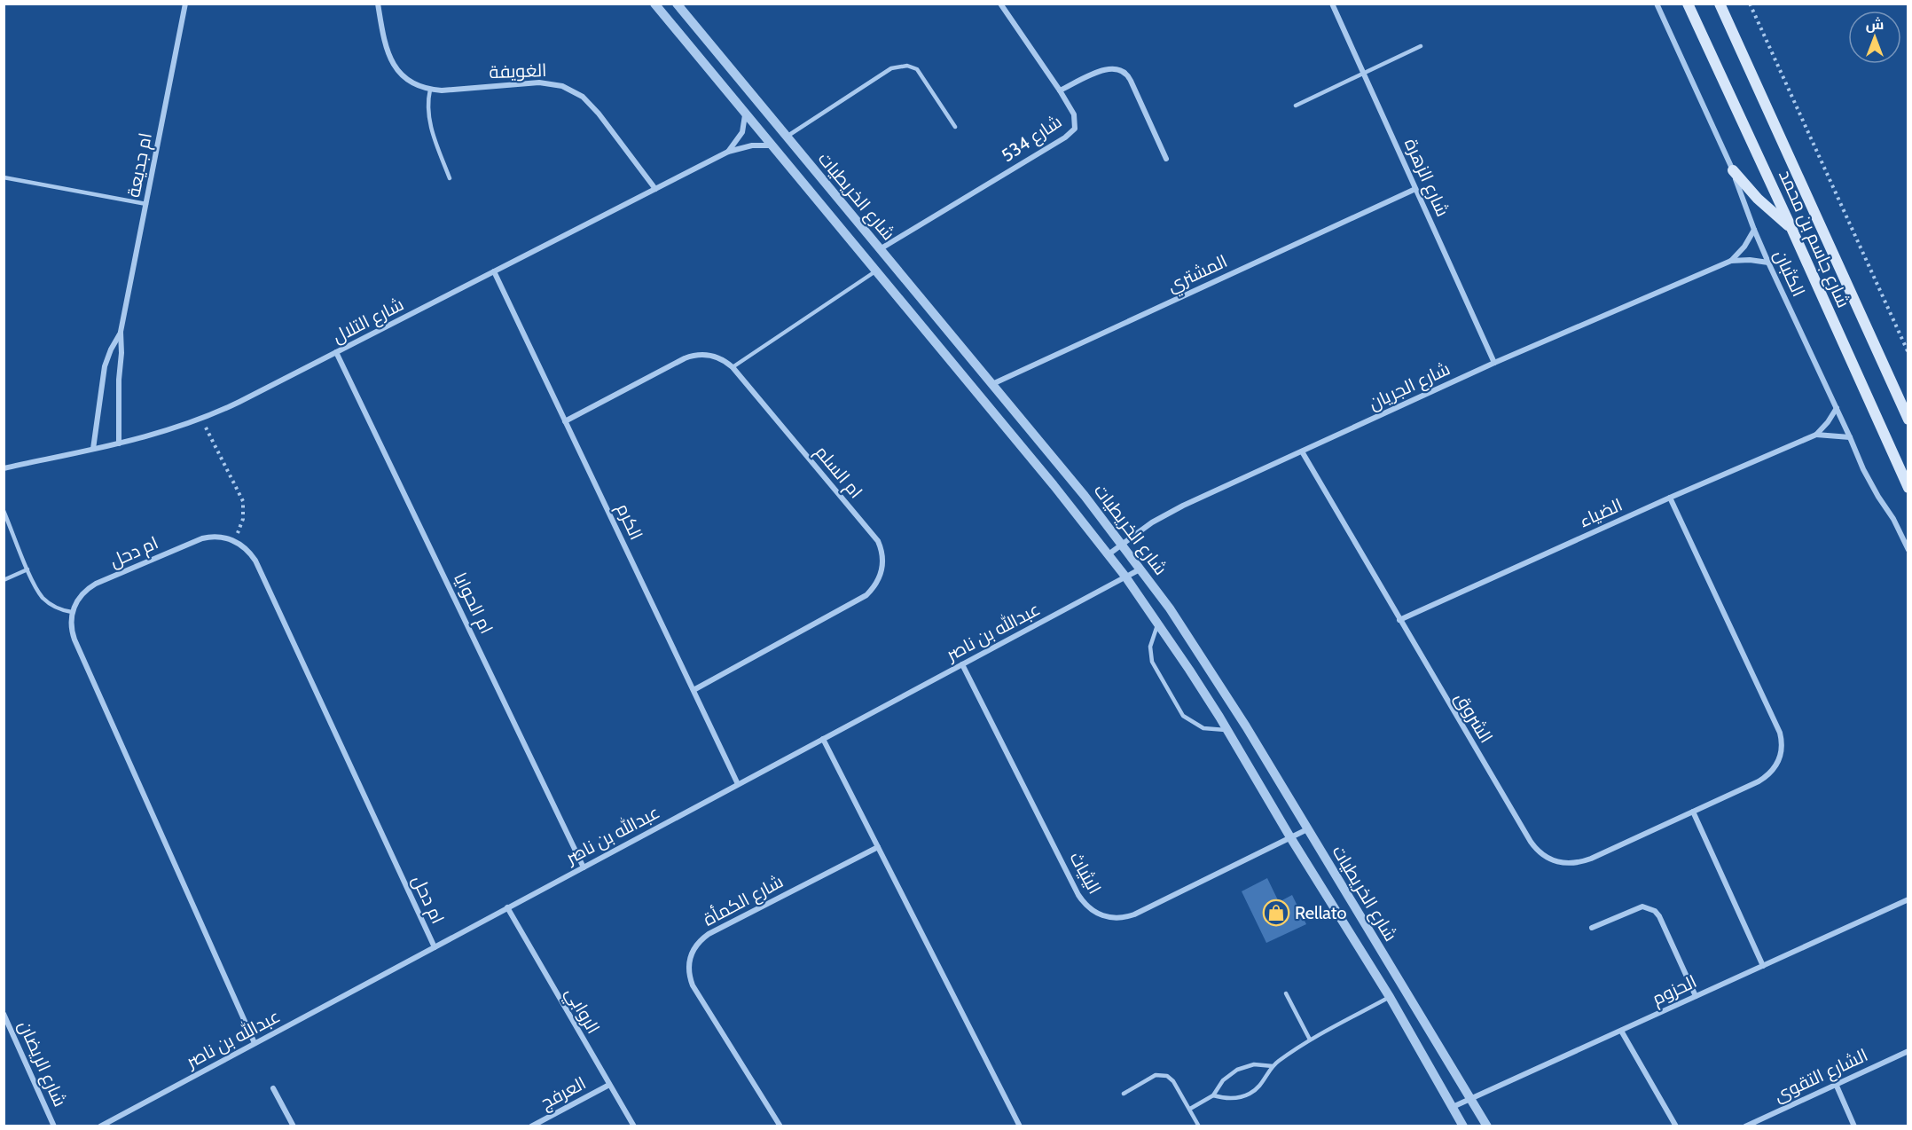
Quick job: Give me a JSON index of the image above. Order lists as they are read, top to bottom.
{
  "streets": {
    "main road": ["شارع جاسم بن محمد"],
    "street": [
      "الغويفة",
      "شارع 534",
      "ام جديعة",
      "شارع الزهرة",
      "شارع الخريطيات",
      "المشتري",
      "الكثبان",
      "شارع التلال",
      "شارع الجريان",
      "ام السلم",
      "الضياء",
      "الكرم",
      "ام دحل",
      "ام الحوايا",
      "عبدالله بن ناصر",
      "الشروق",
      "اليثياث",
      "شارع الكمأة",
      "الحزوم",
      "الروابي",
      "شارع الريضان",
      "الشارع التقوى",
      "العرفج"
    ]
  },
  "crossings": [
    ["الغويفة", "شارع التلال"],
    ["شارع 534", "شارع الخريطيات"],
    ["ام جديعة", "شارع التلال"],
    ["شارع الزهرة", "المشتري"],
    ["شارع الزهرة", "شارع الجريان"],
    ["شارع الخريطيات", "المشتري"],
    ["شارع الخريطيات", "شارع التلال"],
    ["شارع الخريطيات", "شارع الجريان"],
    ["شارع الخريطيات", "عبدالله بن ناصر"],
    ["شارع الخريطيات", "اليثياث"],
    ["شارع الخريطيات", "الحزوم"],
    ["الكثبان", "شارع الجريان"],
    ["الكثبان", "الضياء"],
    ["شارع التلال", "الكرم"],
    ["شارع التلال", "ام الحوايا"],
    ["شارع الجريان", "الشروق"],
    ["ام السلم", "الكرم"],
    ["الضياء", "الشروق"],
    ["الكرم", "عبدالله بن ناصر"],
    ["ام دحل", "عبدالله بن ناصر"],
    ["ام الحوايا", "عبدالله بن ناصر"],
    ["عبدالله بن ناصر", "اليثياث"],
    ["عبدالله بن ناصر", "الروابي"],
    ["الروابي", "العرفج"]
  ],
  "places": {
    "shop": ["Rellato"]
  },
  "north": "top"
}
